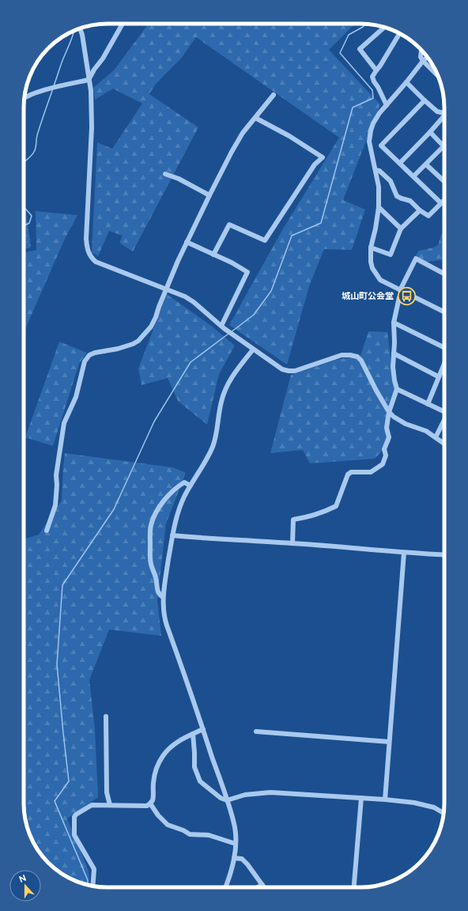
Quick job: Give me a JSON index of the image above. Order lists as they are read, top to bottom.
{
  "places": {
    "bus stop": ["城山町公会堂"]
  },
  "north": "top"
}
